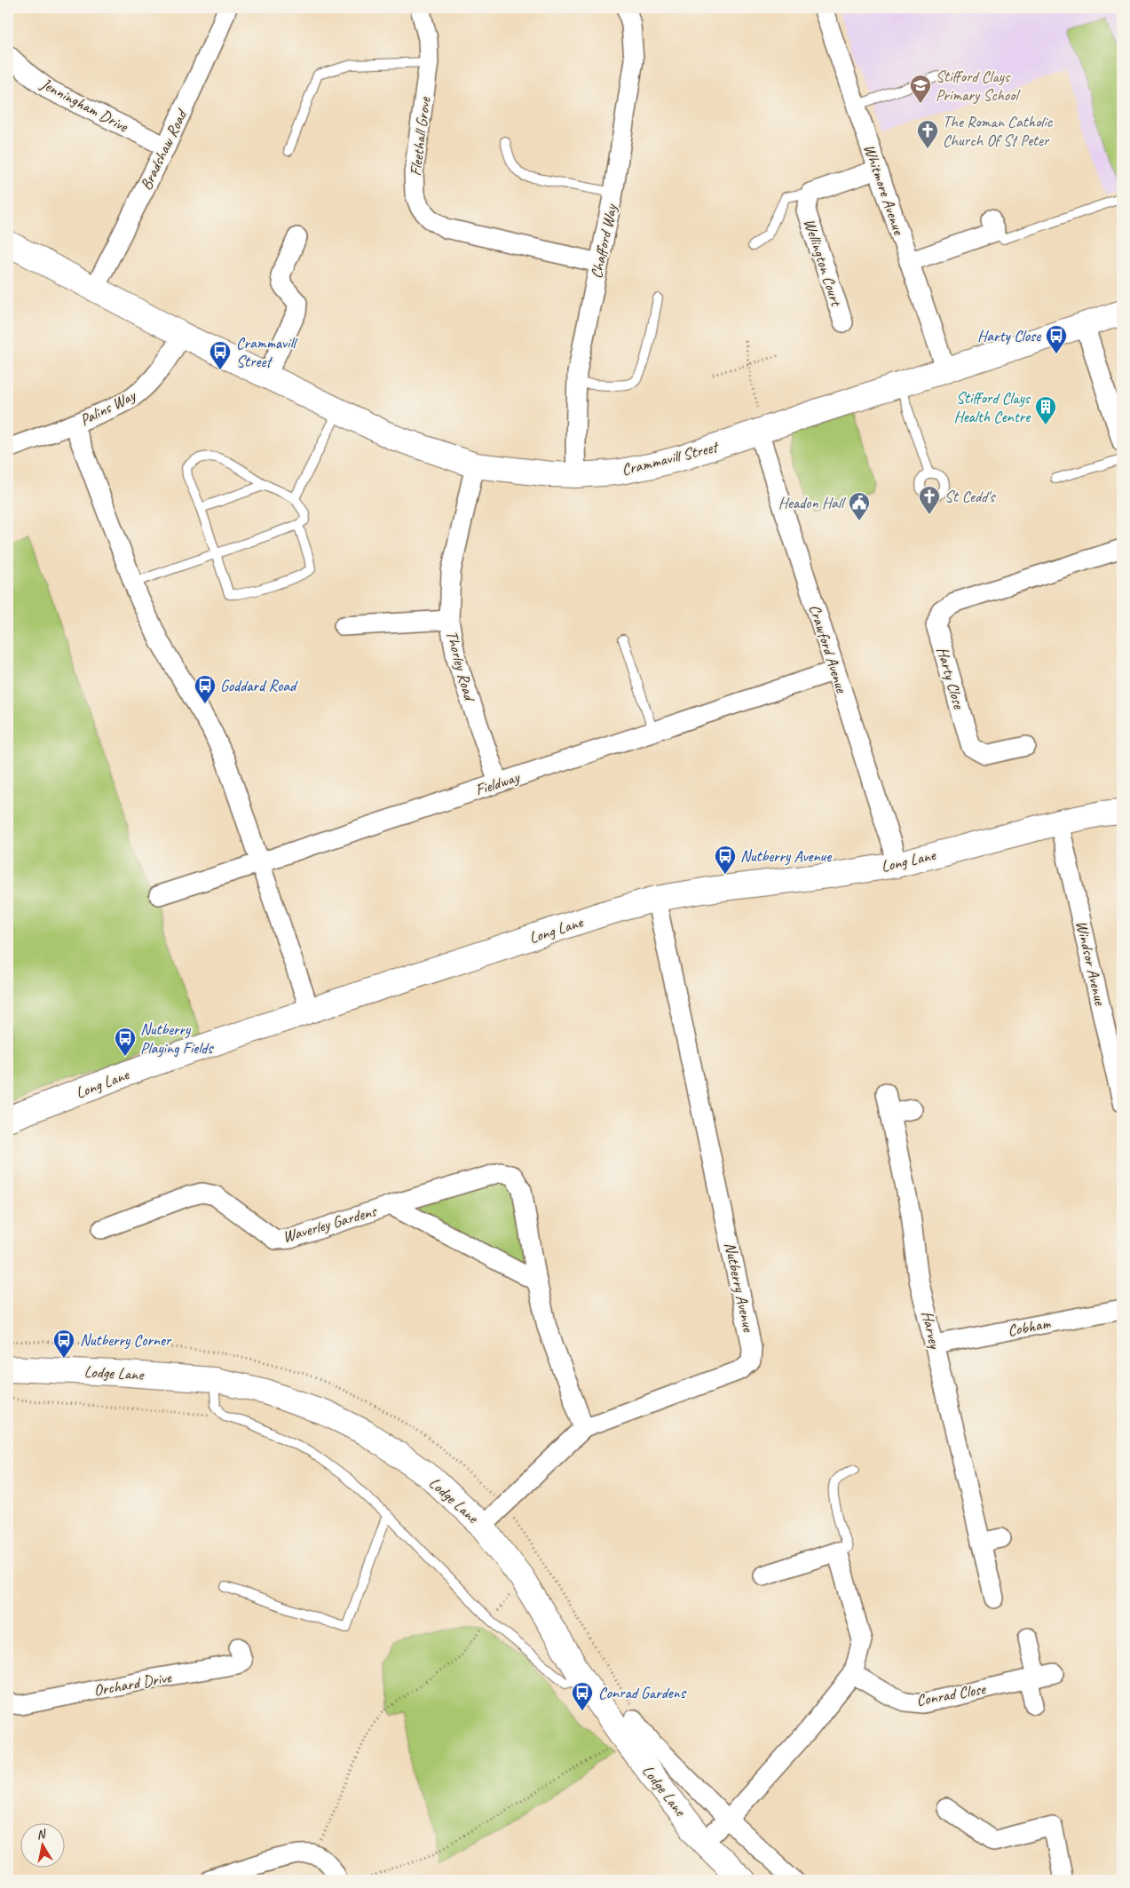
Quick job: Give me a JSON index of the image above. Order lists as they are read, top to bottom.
{
  "streets": {
    "street": [
      "Jenningham Drive",
      "Fleethall Grove",
      "Bradshaw Road",
      "Whitmore Avenue",
      "Chafford Way",
      "Wellington Court",
      "Palins Way",
      "Crammavill Street",
      "Crawford Avenue",
      "Thorley Road",
      "Harty Close",
      "Fieldway",
      "Long Lane",
      "Windsor Avenue",
      "Waverley Gardens",
      "Nutberry Avenue",
      "Cobham",
      "Harvey",
      "Lodge Lane",
      "Orchard Drive",
      "Conrad Close"
    ]
  },
  "crossings": [
    ["Jenningham Drive", "Bradshaw Road"],
    ["Fleethall Grove", "Chafford Way"],
    ["Bradshaw Road", "Crammavill Street"],
    ["Whitmore Avenue", "Crammavill Street"],
    ["Chafford Way", "Crammavill Street"],
    ["Palins Way", "Crammavill Street"],
    ["Crammavill Street", "Crawford Avenue"],
    ["Crammavill Street", "Thorley Road"],
    ["Crawford Avenue", "Fieldway"],
    ["Crawford Avenue", "Long Lane"],
    ["Thorley Road", "Fieldway"],
    ["Long Lane", "Windsor Avenue"],
    ["Long Lane", "Nutberry Avenue"],
    ["Waverley Gardens", "Nutberry Avenue"],
    ["Nutberry Avenue", "Lodge Lane"],
    ["Cobham", "Harvey"]
  ],
  "places": {
    "school or university": ["Stifford Clays Primary School"],
    "church": ["The Roman Catholic Church Of St Peter", "St Cedd's"],
    "bus stop": [
      "Harty Close",
      "Crammavill Street",
      "Goddard Road",
      "Nutberry Avenue",
      "Nutberry Playing Fields",
      "Nutberry Corner",
      "Conrad Gardens"
    ],
    "building": ["Stifford Clays Health Centre"],
    "public building": ["Headon Hall"]
  },
  "north": "top"
}
